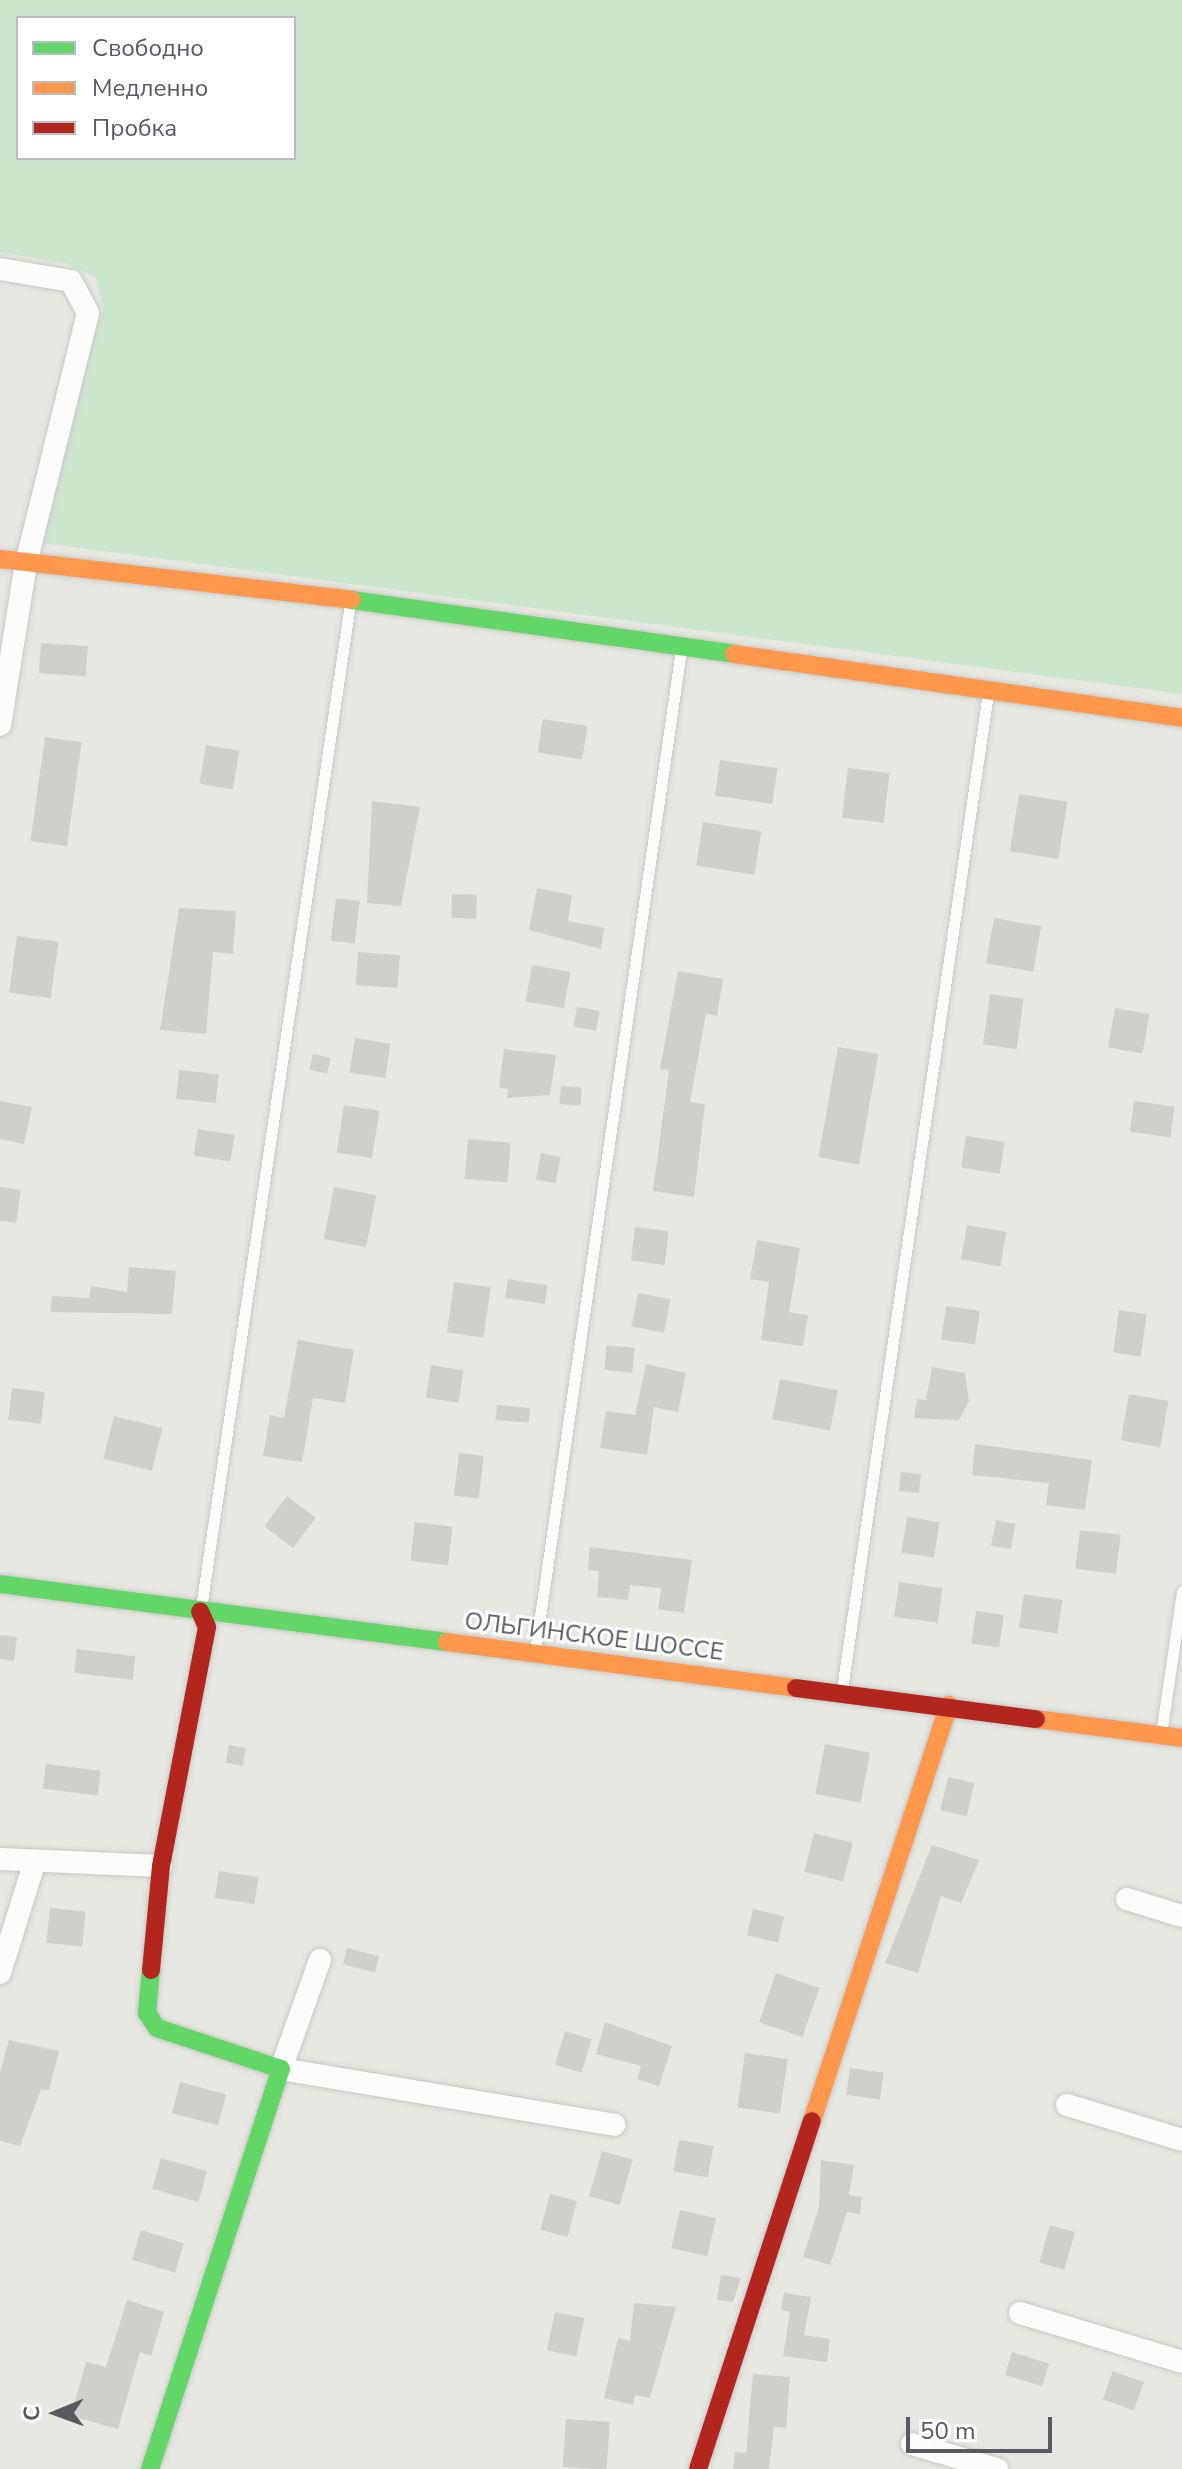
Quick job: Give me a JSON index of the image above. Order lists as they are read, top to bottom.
{
  "streets": {
    "street": ["ОЛЬГИНСКОЕ ШОССЕ"]
  },
  "legend": ["Свободно", "Медленно", "Пробка"],
  "scale_bar": "50 m",
  "north": "left"
}
